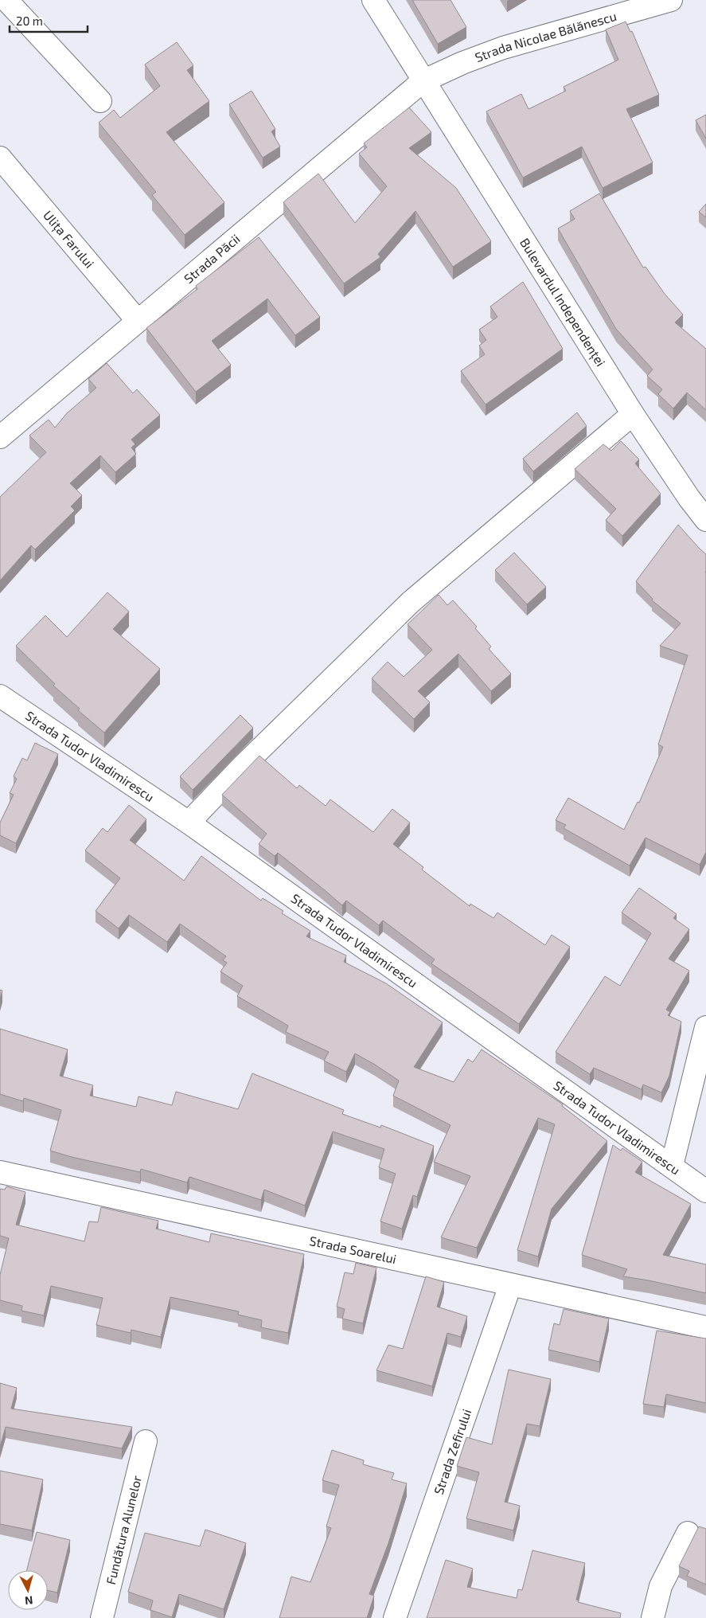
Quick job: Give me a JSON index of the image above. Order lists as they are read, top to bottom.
{
  "streets": {
    "street": [
      "Strada Nicolae Bălănescu",
      "Ulița Farului",
      "Strada Păcii",
      "Bulevardul Independenței",
      "Strada Tudor Vladimirescu",
      "Strada Soarelui",
      "Strada Zefirului",
      "Fundătura Alunelor"
    ]
  },
  "crossings": [
    ["Strada Nicolae Bălănescu", "Strada Păcii"],
    ["Strada Nicolae Bălănescu", "Bulevardul Independenței"],
    ["Ulița Farului", "Strada Păcii"],
    ["Strada Păcii", "Bulevardul Independenței"],
    ["Strada Soarelui", "Strada Zefirului"]
  ],
  "scale_bar": "20 m",
  "north": "bottom"
}
